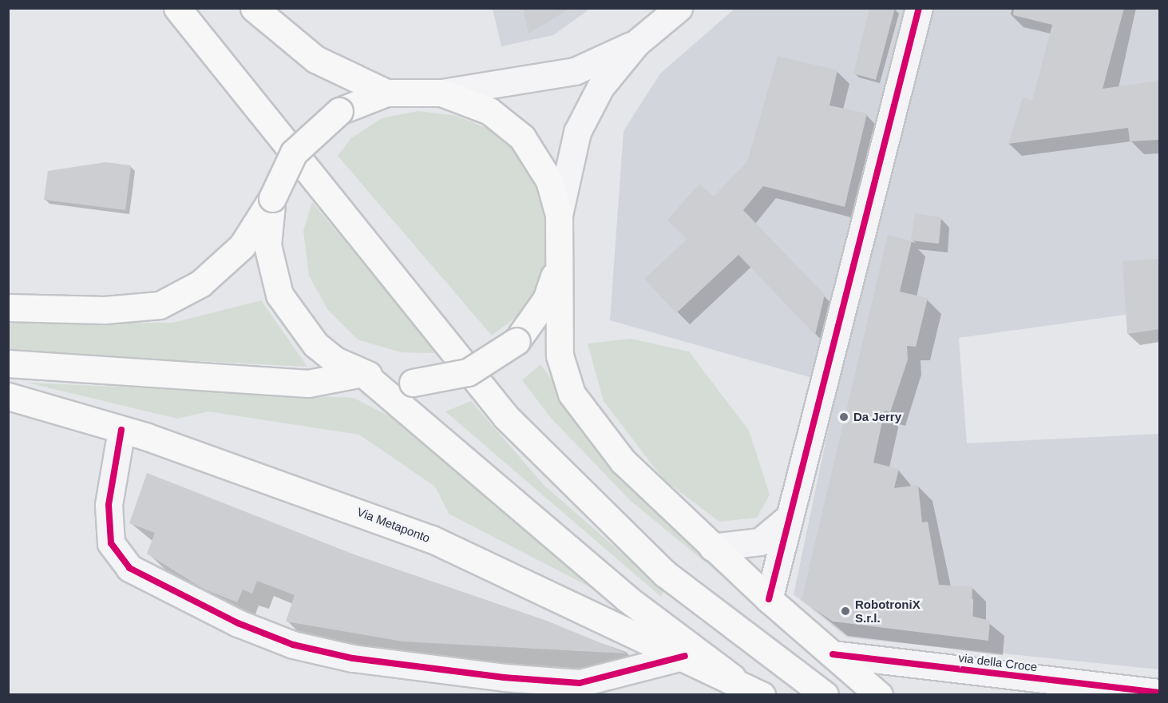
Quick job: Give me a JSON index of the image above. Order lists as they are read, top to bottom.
{
  "streets": {
    "main road": ["Via Metaponto"],
    "street": ["via della Croce"]
  },
  "places": ["Da Jerry", "RobotroniX S.r.l."]
}
